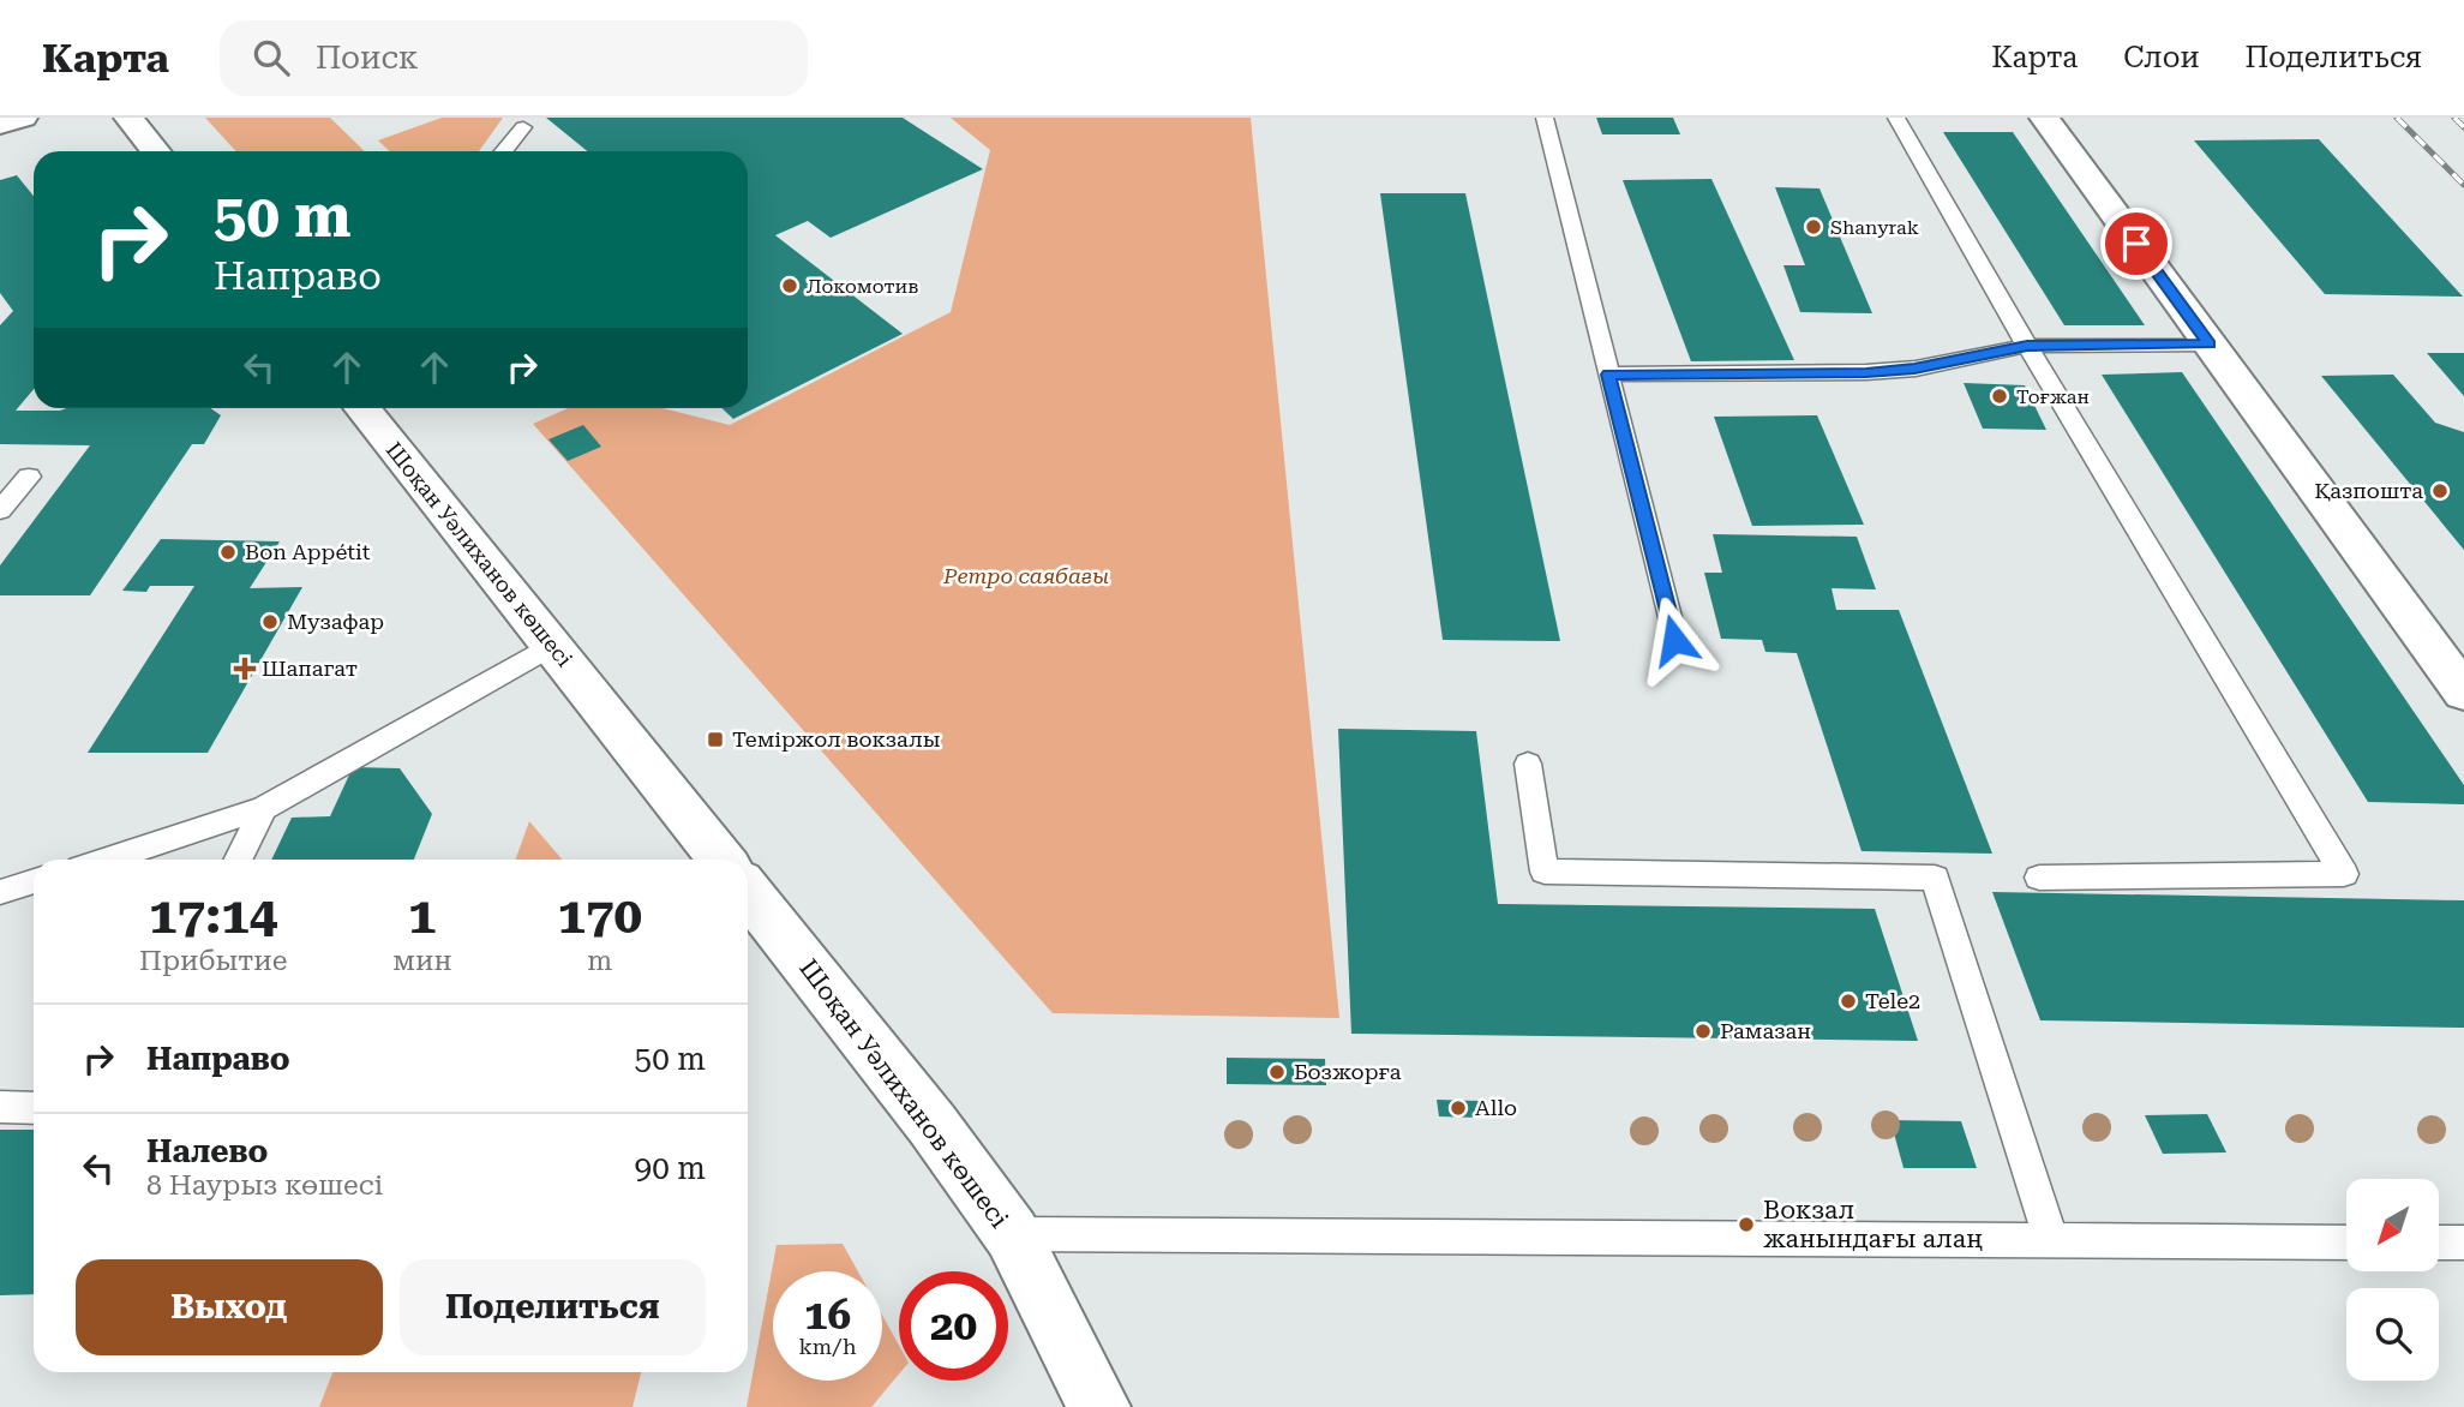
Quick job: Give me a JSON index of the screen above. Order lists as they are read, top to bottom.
{
  "streets": {
    "street": ["Шоқан Уәлиханов көшесі"]
  },
  "parks": ["Ретро саябағы"],
  "places": {
    "other": [
      "Shanyrak",
      "Локомотив",
      "Тоғжан",
      "Қазпошта",
      "Bon Appétit",
      "Музафар",
      "Tele2",
      "Рамазан",
      "Бозжорға",
      "Allo",
      "Вокзал жанындағы алаң"
    ],
    "health": ["Шапагат"],
    "transit": ["Теміржол вокзалы"]
  },
  "north": "bottom left",
  "page": {
    "header": "Карта",
    "search": "Поиск",
    "nav": ["Карта", "Слои", "Поделиться"],
    "turn": ["50 m", "Направо"],
    "eta": [
      "17:14",
      "Прибытие",
      "1",
      "мин",
      "170",
      "m"
    ],
    "list": [
      {
        "name": "Направо",
        "value": "50 m"
      },
      {
        "name": "Налево",
        "note": "8 Наурыз көшесі",
        "value": "90 m"
      }
    ],
    "buttons": ["Выход", "Поделиться"],
    "speed": "16 km/h",
    "limit": "20"
  }
}
